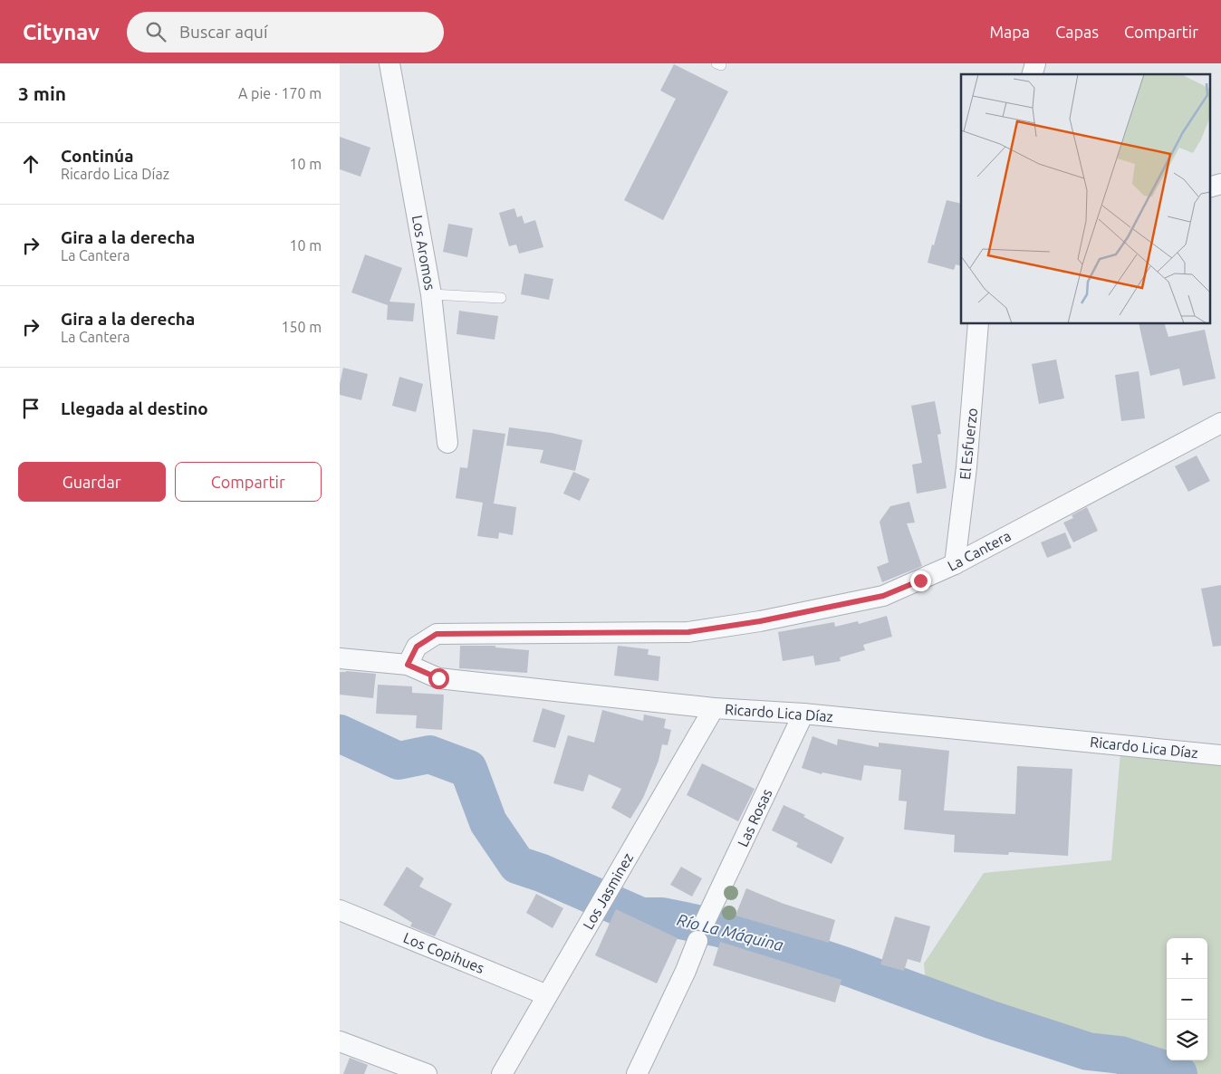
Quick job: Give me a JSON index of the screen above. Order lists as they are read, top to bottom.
{
  "streets": {
    "street": [
      "Los Aromos",
      "El Esfuerzo",
      "La Cantera",
      "Ricardo Lica Díaz",
      "Las Rosas",
      "Los Jasminez",
      "Los Copihues"
    ]
  },
  "crossings": [
    ["El Esfuerzo", "La Cantera"],
    ["La Cantera", "Ricardo Lica Díaz"],
    ["Ricardo Lica Díaz", "Las Rosas"],
    ["Ricardo Lica Díaz", "Los Jasminez"],
    ["Los Jasminez", "Los Copihues"]
  ],
  "water": ["Río La Máquina"],
  "page": {
    "header": "Citynav",
    "search": "Buscar aquí",
    "nav": ["Mapa", "Capas", "Compartir"],
    "heading": ["3 min", "A pie · 170 m"],
    "list": [
      ["Continúa", "Ricardo Lica Díaz", "10 m"],
      ["Gira a la derecha", "La Cantera", "10 m"],
      ["Gira a la derecha", "La Cantera", "150 m"],
      "Llegada al destino"
    ],
    "buttons": ["Guardar", "Compartir"],
    "map_buttons": ["+", "−"]
  }
}
